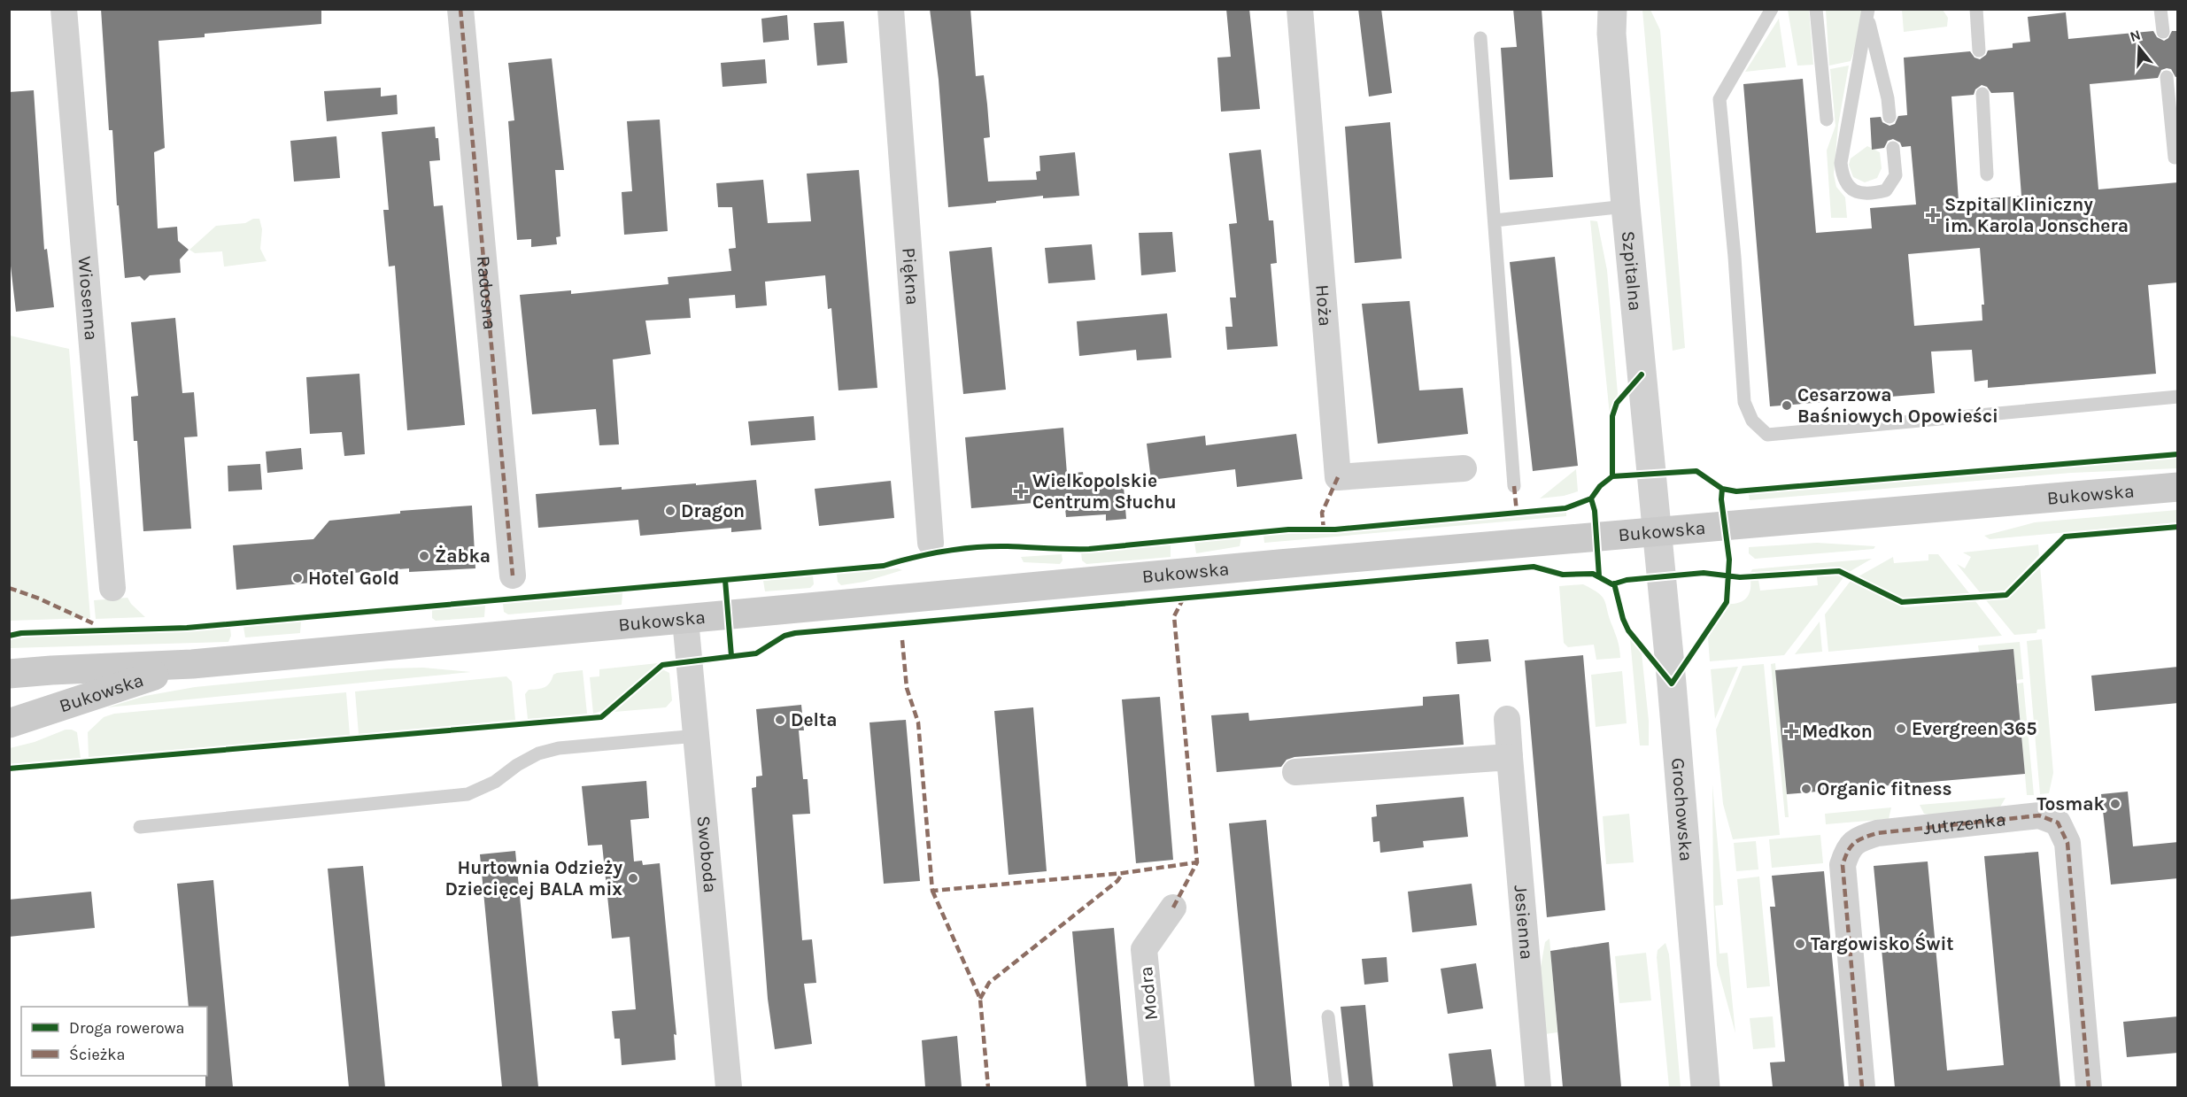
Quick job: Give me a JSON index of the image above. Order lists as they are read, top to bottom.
{
  "streets": {
    "main road": ["Bukowska"],
    "street": [
      "Szpitalna",
      "Piękna",
      "Radosna",
      "Wiosenna",
      "Hoża",
      "Grochowska",
      "Jutrzenka",
      "Swoboda",
      "Jesienna",
      "Modra"
    ]
  },
  "crossings": [
    ["Szpitalna", "Bukowska"],
    ["Szpitalna", "Grochowska"],
    ["Bukowska", "Grochowska"],
    ["Bukowska", "Swoboda"]
  ],
  "places": {
    "health": ["Szpital Kliniczny im. Karola Jonschera", "Wielkopolskie Centrum Słuchu", "Medkon"],
    "other": [
      "Cesarzowa Baśniowych Opowieści",
      "Dragon",
      "Żabka",
      "Hotel Gold",
      "Delta",
      "Evergreen 365",
      "Organic fitness",
      "Tosmak",
      "Hurtownia Odzieży Dziecięcej BALA mix",
      "Targowisko Świt"
    ]
  },
  "legend": ["Droga rowerowa", "Ścieżka"],
  "north": "top"
}
